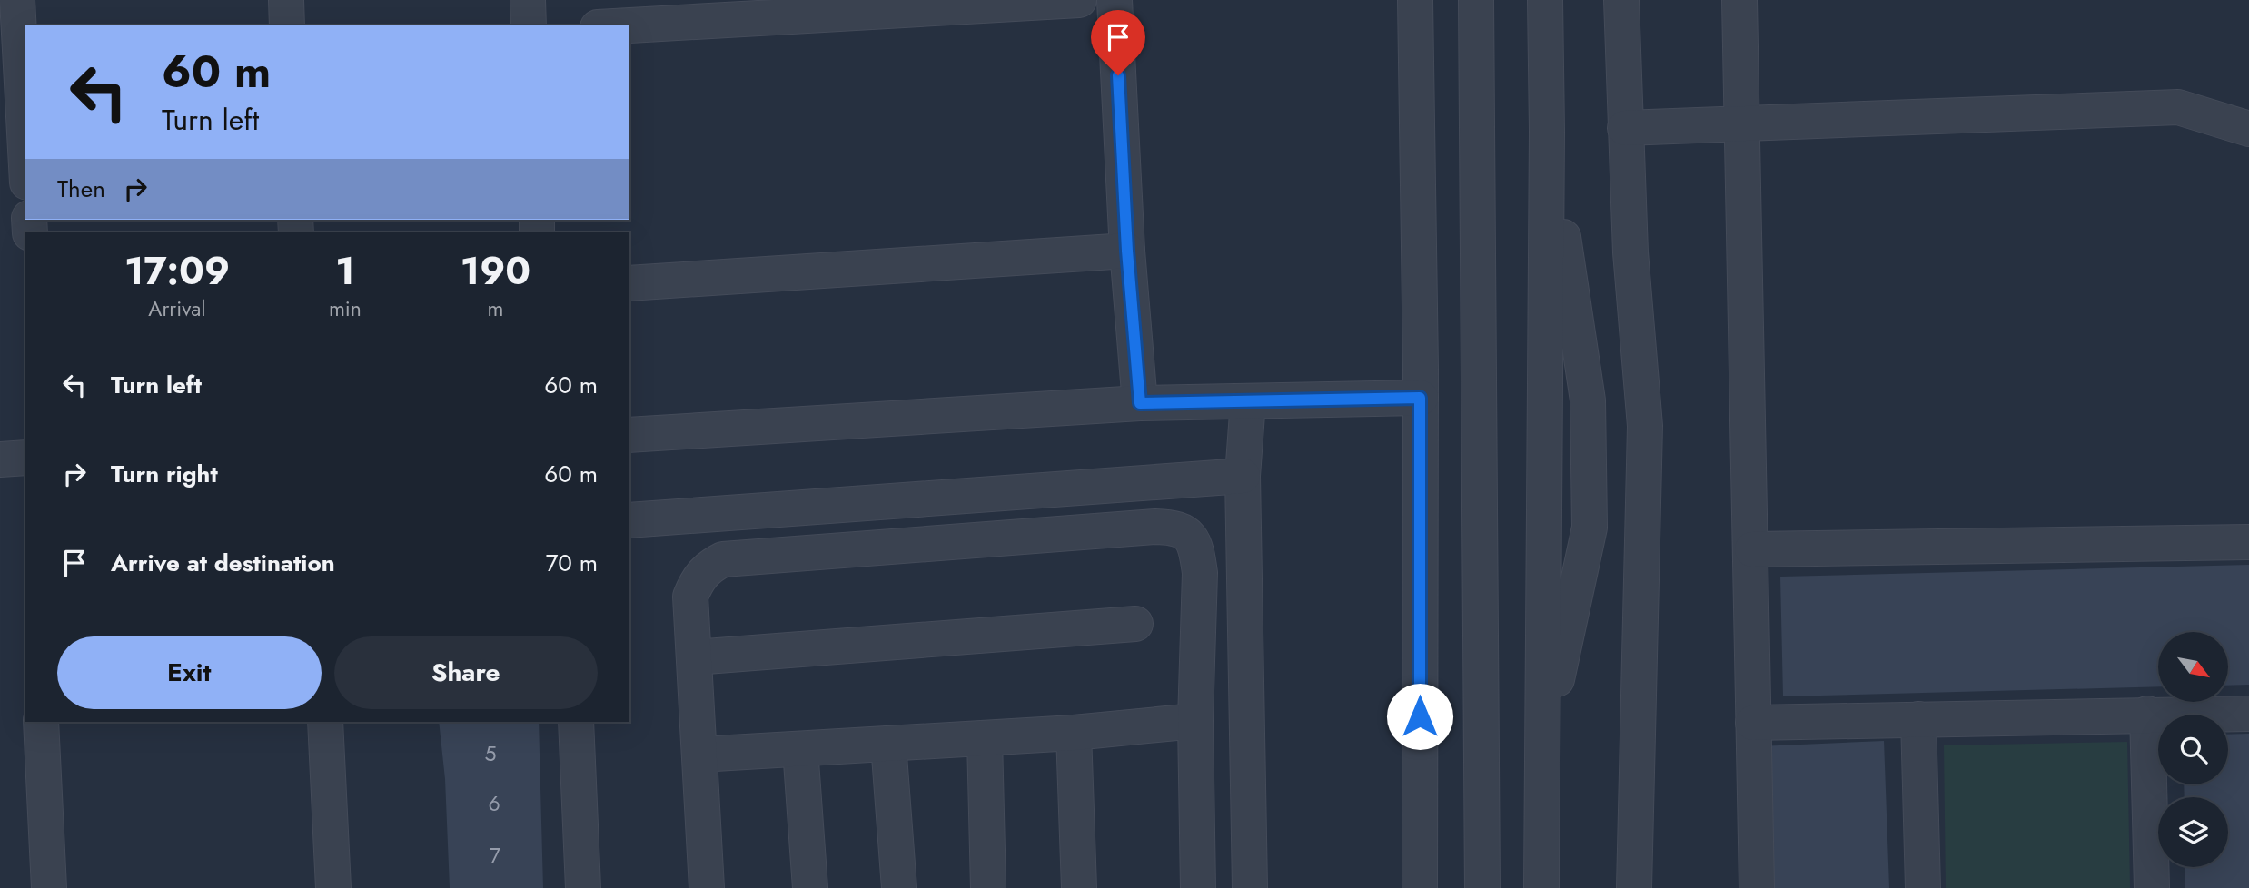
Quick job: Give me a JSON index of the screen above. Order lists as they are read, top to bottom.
{
  "house_numbers": ["5", "6", "7"],
  "north": "bottom right",
  "page": {
    "turn": ["60 m", "Turn left"],
    "then": "Then",
    "eta": [
      "17:09",
      "Arrival",
      "1",
      "min",
      "190",
      "m"
    ],
    "list": [
      {
        "name": "Turn left",
        "value": "60 m"
      },
      {
        "name": "Turn right",
        "value": "60 m"
      },
      {
        "name": "Arrive at destination",
        "value": "70 m"
      }
    ],
    "buttons": ["Exit", "Share"]
  }
}
